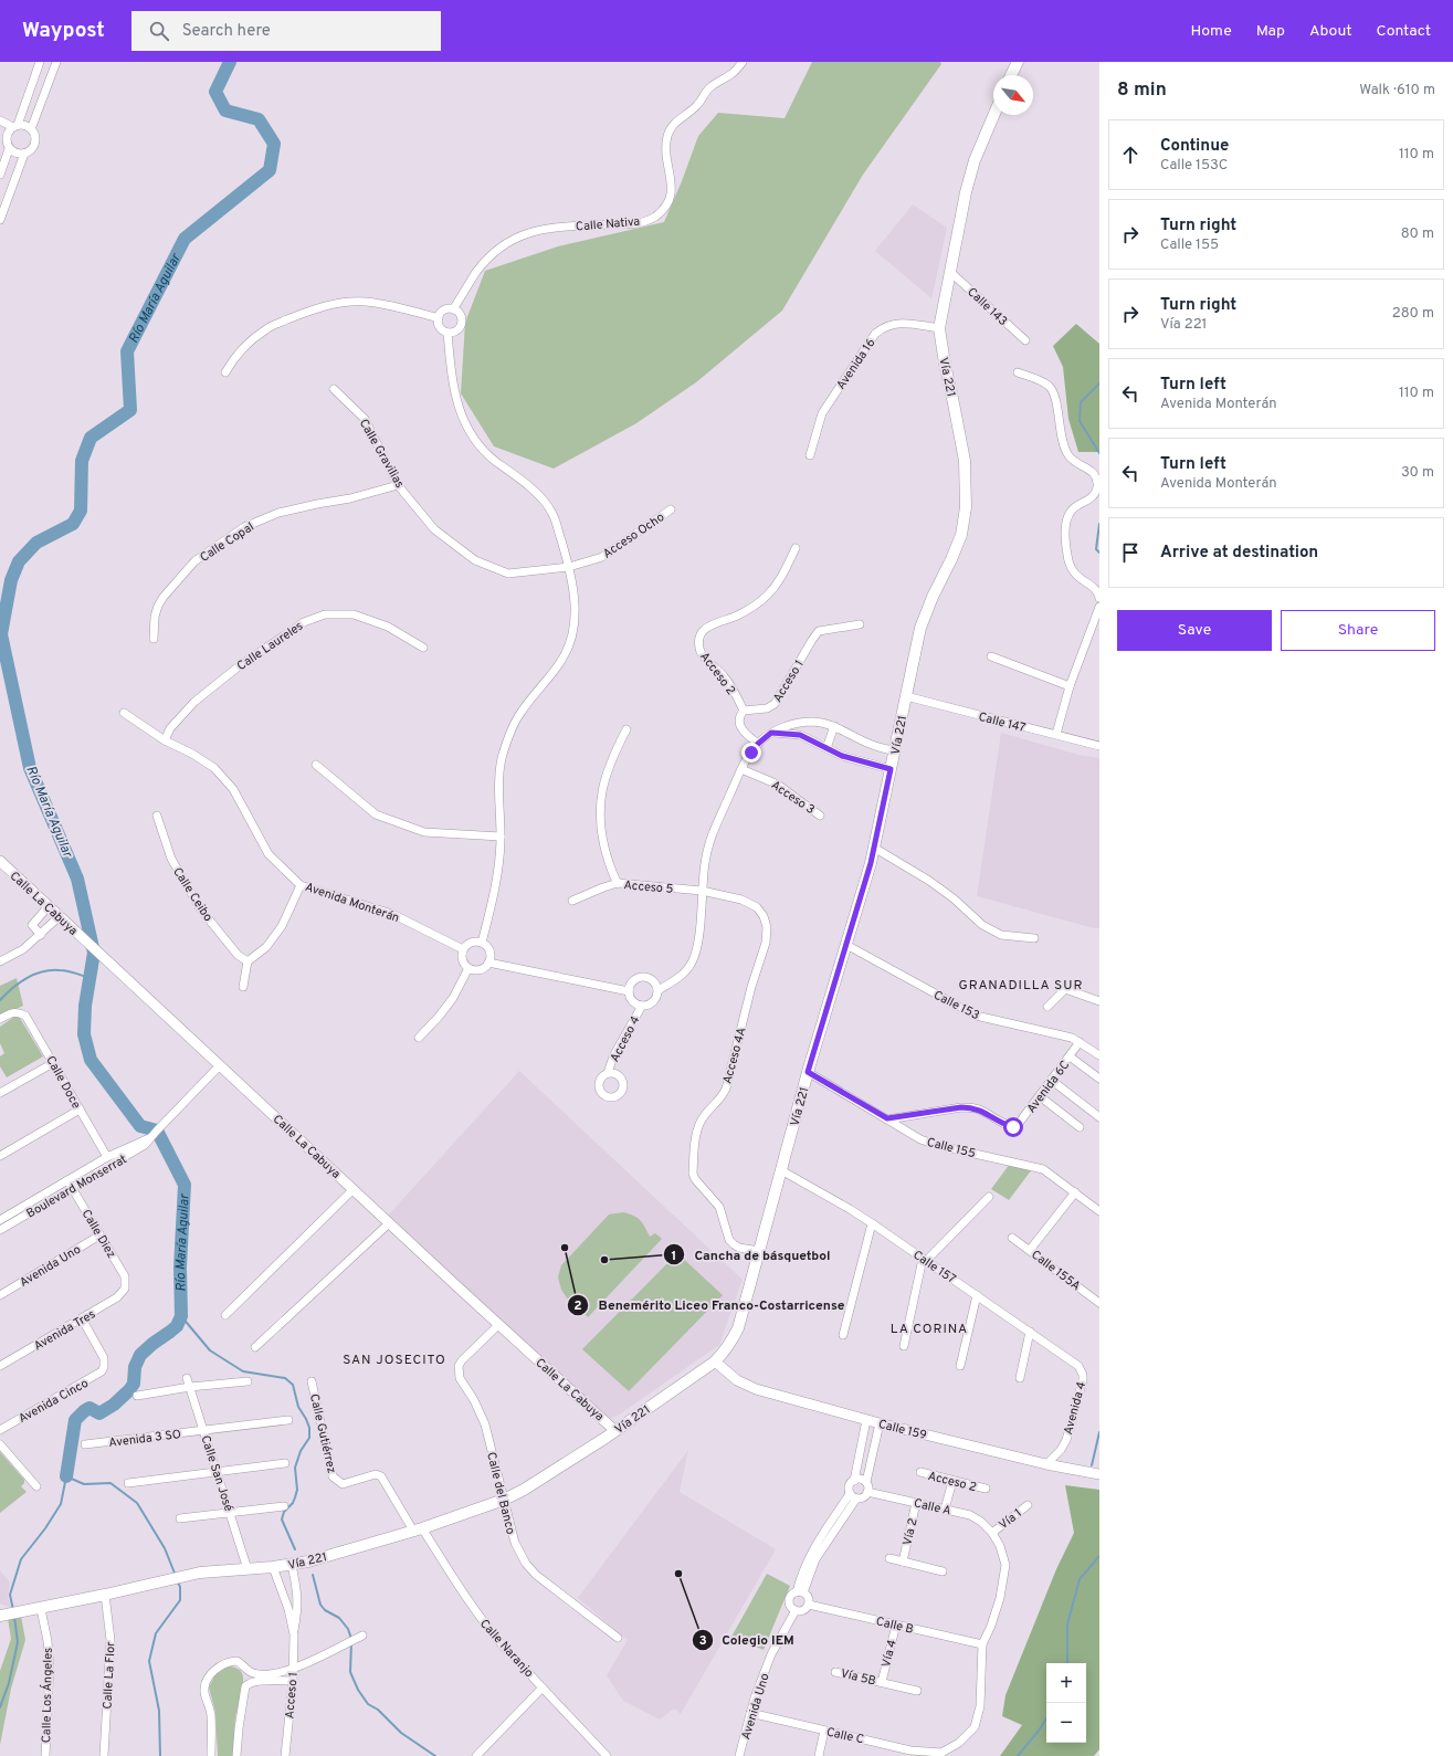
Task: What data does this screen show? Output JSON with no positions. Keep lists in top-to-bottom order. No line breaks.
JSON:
{"streets":{"main road":["Vía 221"],"street":["Calle Nativa","Calle 143","Avenida 16","Calle Gravilias","Acceso Ocho","Calle Copal","Calle Laureles","Acceso 2","Acceso 1","Calle 147","Acceso 3","Acceso 5","Calle Ceibo","Avenida Monterán","Calle La Cabuya","Calle 153","Acceso 4","Acceso 4A","Calle Doce","Avenida 6C","Calle 155","Boulevard Monserrat","Calle Diez","Avenida Uno","Calle 157","Calle 155A","Avenida Tres","Avenida Cinco","Avenida 4","Calle 159","Calle Gutiérrez","Avenida 3 SO","Calle San José","Calle del Banco","Calle A","Vía 1","Vía 2","Calle B","Calle Naranjo","Vía 4","Calle La Flor","Vía 5B","Calle Los Ángeles","Calle C"]},"crossings":[["Calle 143","Vía 221"],["Avenida 16","Vía 221"],["Vía 221","Acceso 1"],["Vía 221","Calle 147"],["Vía 221","Calle La Cabuya"],["Vía 221","Calle 153"],["Vía 221","Acceso 4A"],["Vía 221","Calle 155"],["Vía 221","Calle 157"],["Vía 221","Calle 159"],["Vía 221","Calle Gutiérrez"],["Vía 221","Calle San José"],["Vía 221","Calle del Banco"],["Vía 221","Calle Naranjo"],["Vía 221","Calle La Flor"],["Vía 221","Calle Los Ángeles"],["Calle Gravilias","Acceso Ocho"],["Calle Gravilias","Calle Copal"],["Calle Laureles","Avenida Monterán"],["Acceso 2","Acceso 1"],["Acceso 5","Acceso 4A"],["Calle La Cabuya","Boulevard Monserrat"],["Calle La Cabuya","Calle del Banco"],["Calle 153","Avenida 6C"],["Calle Doce","Boulevard Monserrat"],["Avenida 6C","Calle 155"],["Boulevard Monserrat","Calle Diez"],["Calle Diez","Avenida Uno"],["Calle Diez","Avenida Tres"],["Avenida Uno","Calle B"],["Avenida Uno","Calle C"],["Calle 157","Avenida 4"],["Avenida Tres","Avenida Cinco"],["Avenida 4","Calle 159"],["Calle Gutiérrez","Calle Naranjo"],["Avenida 3 SO","Calle San José"],["Calle A","Vía 1"],["Calle A","Vía 2"],["Calle B","Vía 4"],["Vía 4","Vía 5B"]],"districts":["GRANADILLA SUR","LA CORINA","SAN JOSECITO"],"water":["Río María Aguilar"],"places":["Benemérito Liceo Franco-Costarricense","Cancha de básquetbol","Colegio IEM"],"north":"bottom right","page":{"header":"Waypost","search":"Search here","nav":["Home","Map","About","Contact"],"heading":["8 min","Walk · 610 m"],"list":[["Continue","Calle 153C","110 m"],["Turn right","Calle 155","80 m"],["Turn right","Vía 221","280 m"],["Turn left","Avenida Monterán","110 m"],["Turn left","Avenida Monterán","30 m"],"Arrive at destination"],"buttons":["Save","Share"],"map_buttons":["+","−"]}}
